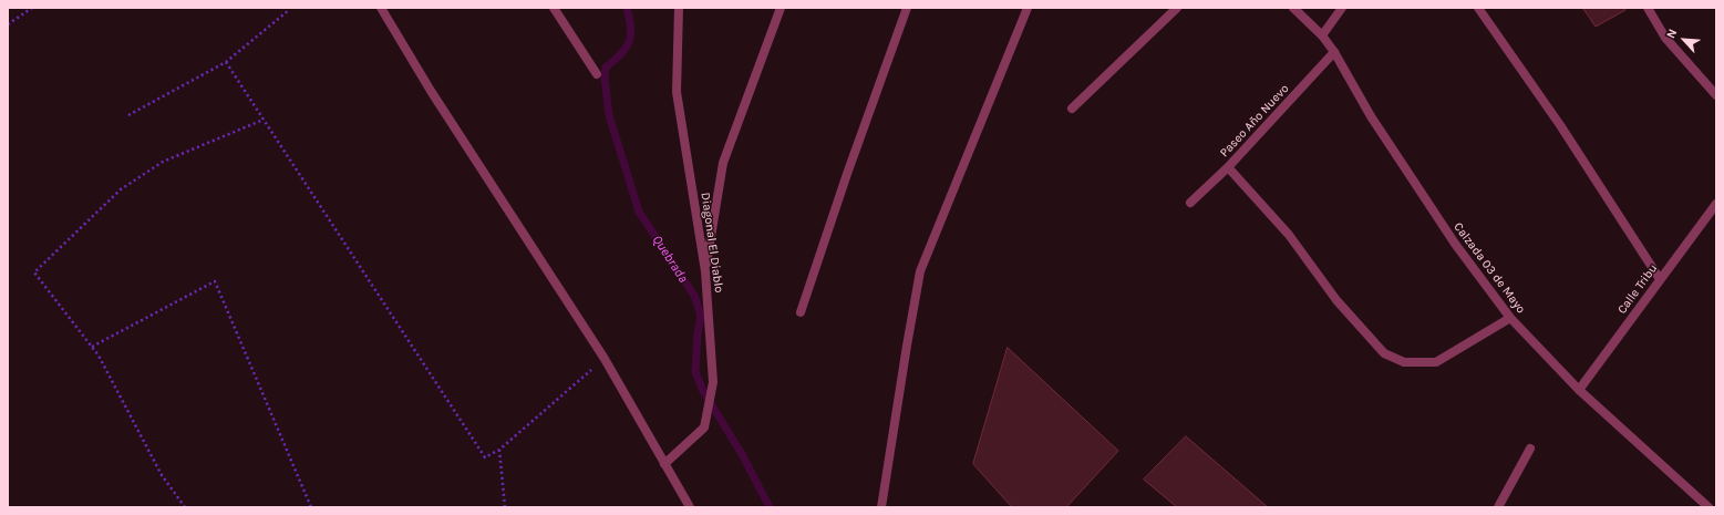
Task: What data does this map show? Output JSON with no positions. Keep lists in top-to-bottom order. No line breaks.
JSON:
{"streets":{"street":["Paseo Año Nuevo","Diagonal El Diablo","Calzada 03 de Mayo","Calle Tribu"]},"crossings":[["Paseo Año Nuevo","Calzada 03 de Mayo"],["Calzada 03 de Mayo","Calle Tribu"]],"water":["Quebrada"],"north":"top left"}
